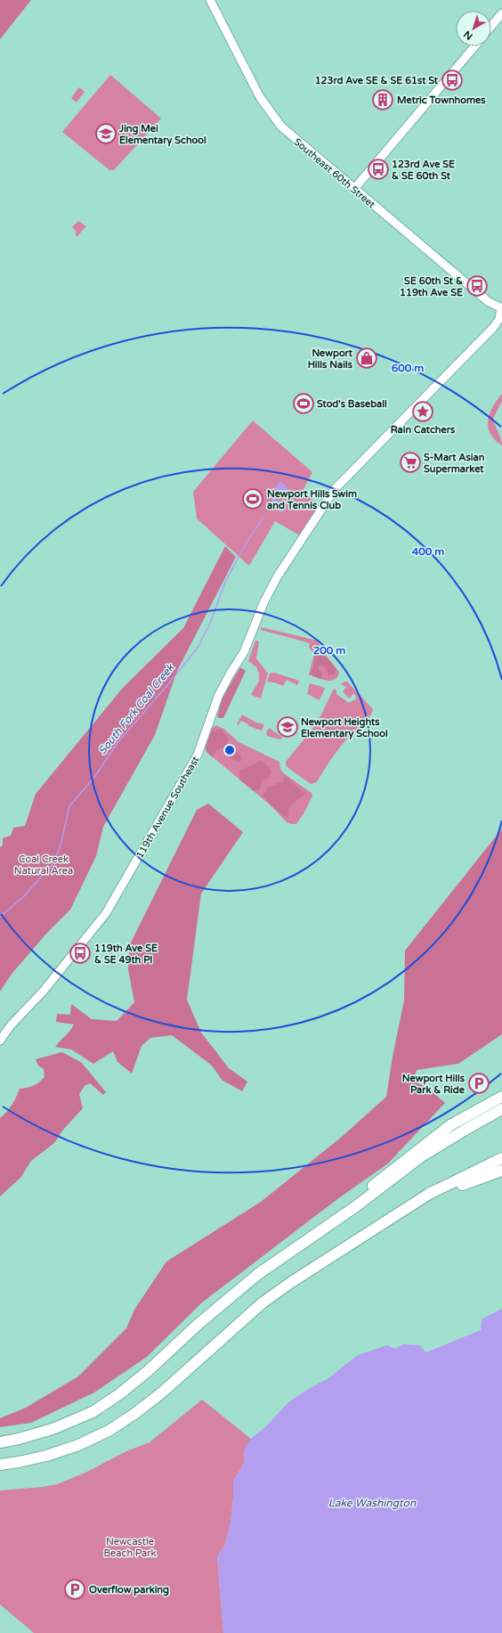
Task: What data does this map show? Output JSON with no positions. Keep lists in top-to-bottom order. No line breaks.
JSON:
{"streets":{"street":["Southeast 60th Street","119th Avenue Southeast"]},"crossings":[["Southeast 60th Street","119th Avenue Southeast"]],"water":["South Fork Coal Creek","Lake Washington"],"parks":["Coal Creek Natural Area","Newcastle Beach Park"],"places":{"bus stop":["123rd Ave SE & SE 61st St","123rd Ave SE & SE 60th St","SE 60th St & 119th Ave SE","119th Ave SE & SE 49th Pl"],"building":["Metric Townhomes"],"school or university":["Jing Mei Elementary School","Newport Heights Elementary School"],"shop":["Newport Hills Nails"],"sports":["Stod's Baseball","Newport Hills Swim and Tennis Club"],"place":["Rain Catchers"],"supermarket":["S-Mart Asian Supermarket"],"parking":["Newport Hills Park & Ride","Overflow parking"]},"north":"bottom left","rings":["600 m","400 m","200 m"]}
